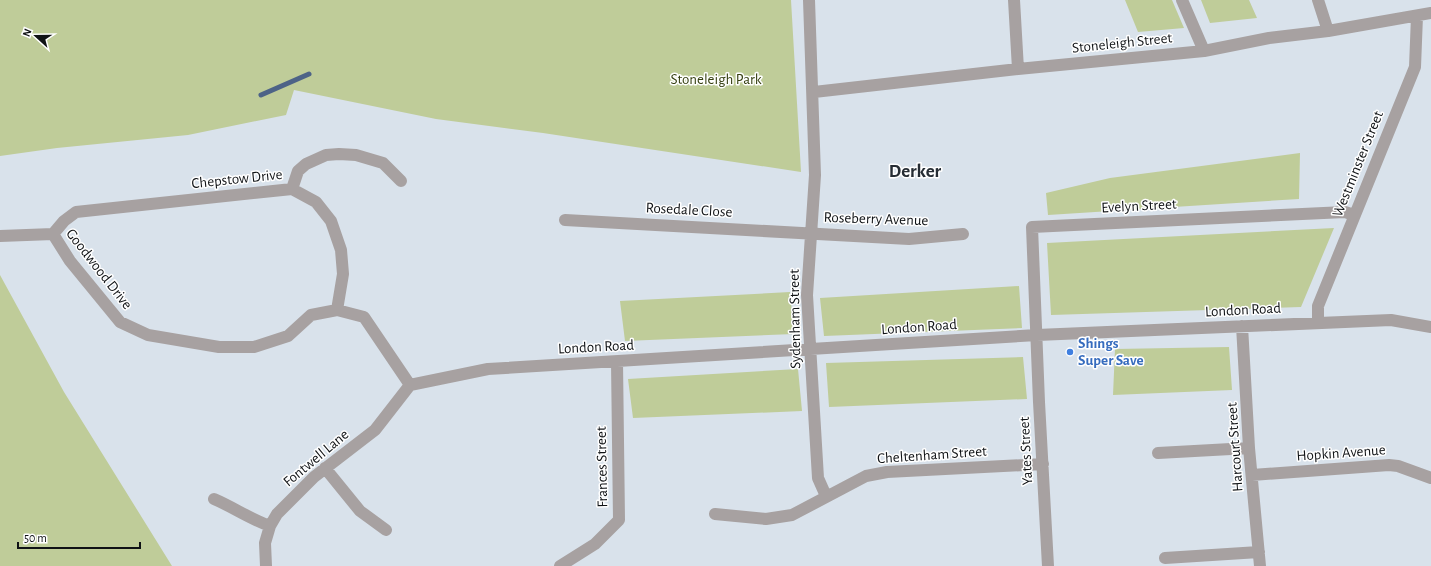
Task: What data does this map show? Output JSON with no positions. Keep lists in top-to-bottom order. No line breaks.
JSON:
{"streets":{"street":["Stoneleigh Street","Westminster Street","Chepstow Drive","Evelyn Street","Rosedale Close","Roseberry Avenue","Goodwood Drive","London Road","Sydenham Street","Harcourt Street","Yates Street","Hopkin Avenue","Cheltenham Street","Fontwell Lane","Frances Street"]},"crossings":[["Stoneleigh Street","Westminster Street"],["Stoneleigh Street","Sydenham Street"],["Westminster Street","Evelyn Street"],["Westminster Street","London Road"],["Chepstow Drive","Goodwood Drive"],["Evelyn Street","London Road"],["Evelyn Street","Yates Street"],["Rosedale Close","Roseberry Avenue"],["Rosedale Close","Sydenham Street"],["Roseberry Avenue","Sydenham Street"],["Goodwood Drive","London Road"],["Goodwood Drive","Fontwell Lane"],["London Road","Sydenham Street"],["London Road","Harcourt Street"],["London Road","Yates Street"],["London Road","Fontwell Lane"],["London Road","Frances Street"],["Sydenham Street","Cheltenham Street"],["Harcourt Street","Hopkin Avenue"],["Yates Street","Cheltenham Street"]],"districts":["Derker"],"parks":["Stoneleigh Park"],"places":["Shings Super Save"],"scale_bar":"50 m","north":"left"}
